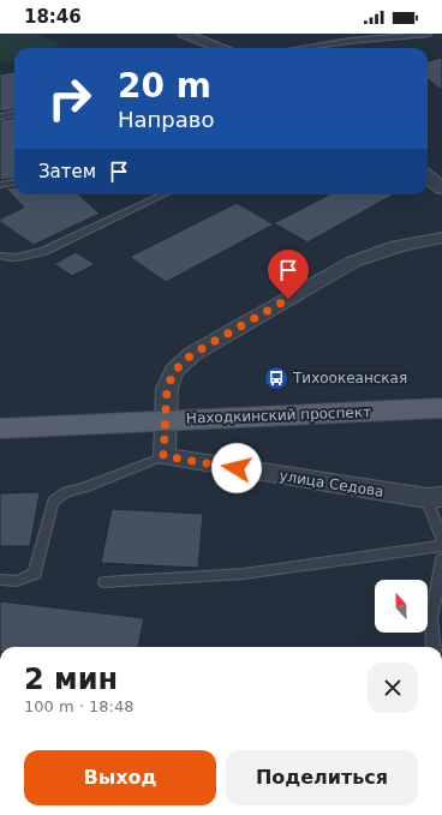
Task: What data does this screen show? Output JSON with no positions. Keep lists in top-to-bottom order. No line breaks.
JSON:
{"streets":{"main road":["Находкинский проспект"],"street":["улица Седова"]},"places":{"bus stop":["Тихоокеанская"]},"north":"top","page":{"status":"18:46","turn":["20 m","Направо"],"then":"Затем","heading":["2 мин","100 m · 18:48"],"buttons":["Выход","Поделиться"]}}
